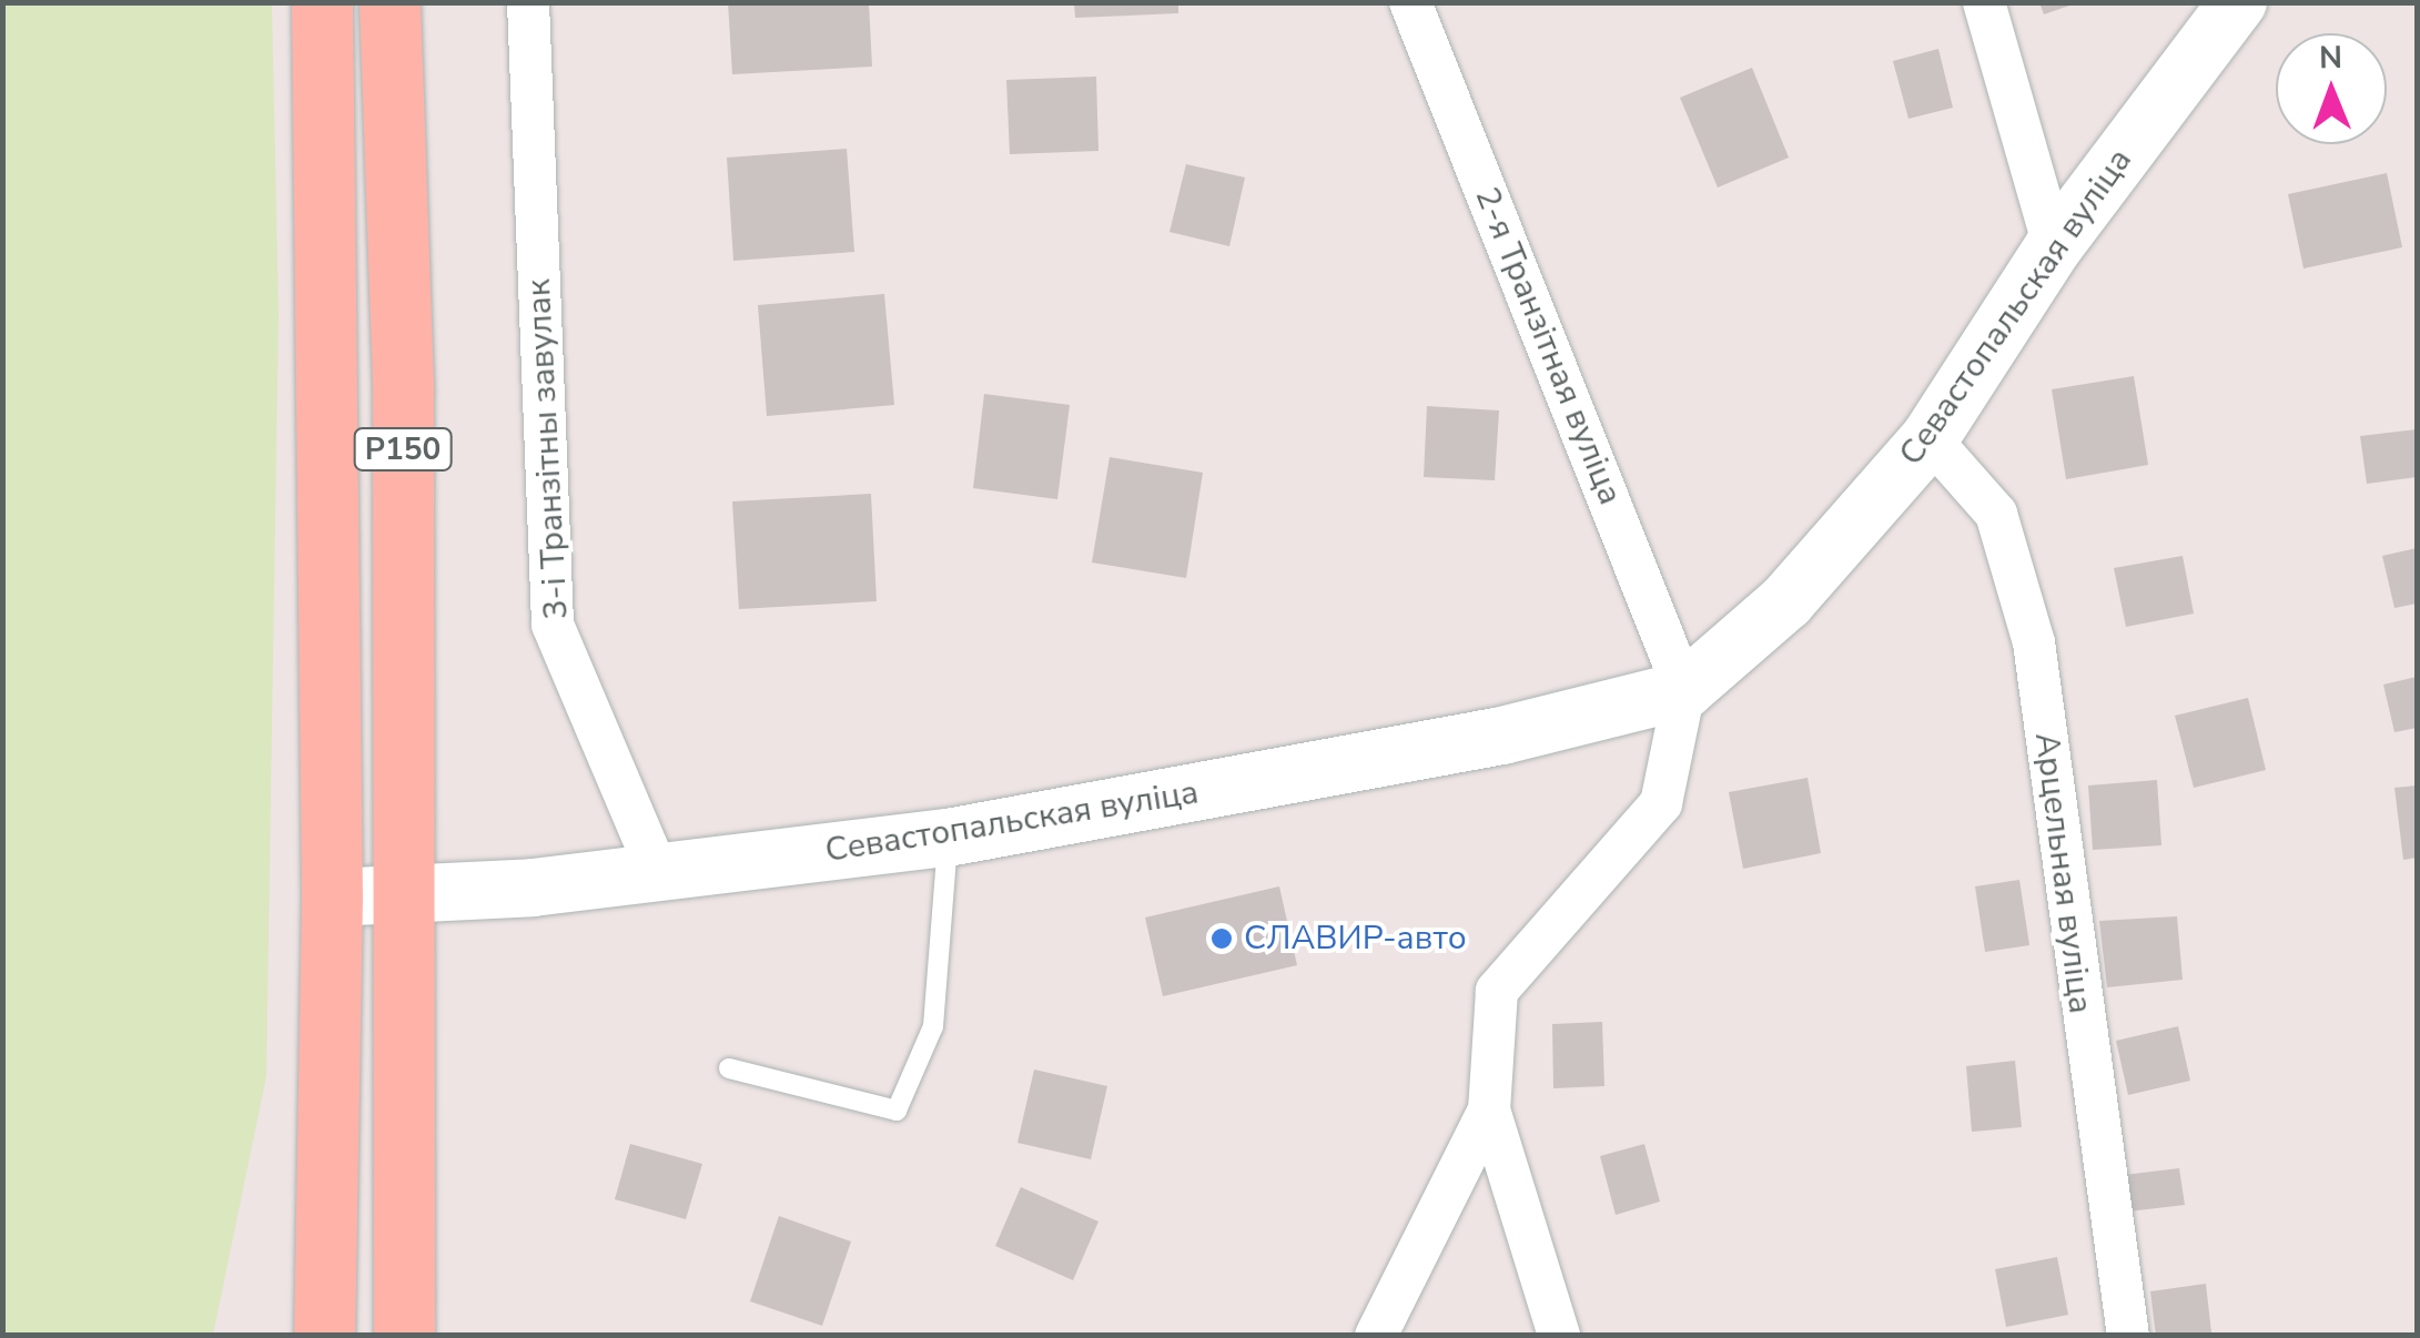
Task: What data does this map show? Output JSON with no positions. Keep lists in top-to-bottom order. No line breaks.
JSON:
{"streets":{"main road":["Р150"],"street":["Севастопальская вуліца","2-я Транзітная вуліца","3-і Транзітны завулак","Арцельная вуліца"]},"crossings":[["Севастопальская вуліца","2-я Транзітная вуліца"],["Севастопальская вуліца","Р150"],["Севастопальская вуліца","3-і Транзітны завулак"],["Севастопальская вуліца","Арцельная вуліца"]],"places":["СЛАВИР-авто"],"north":"top"}
